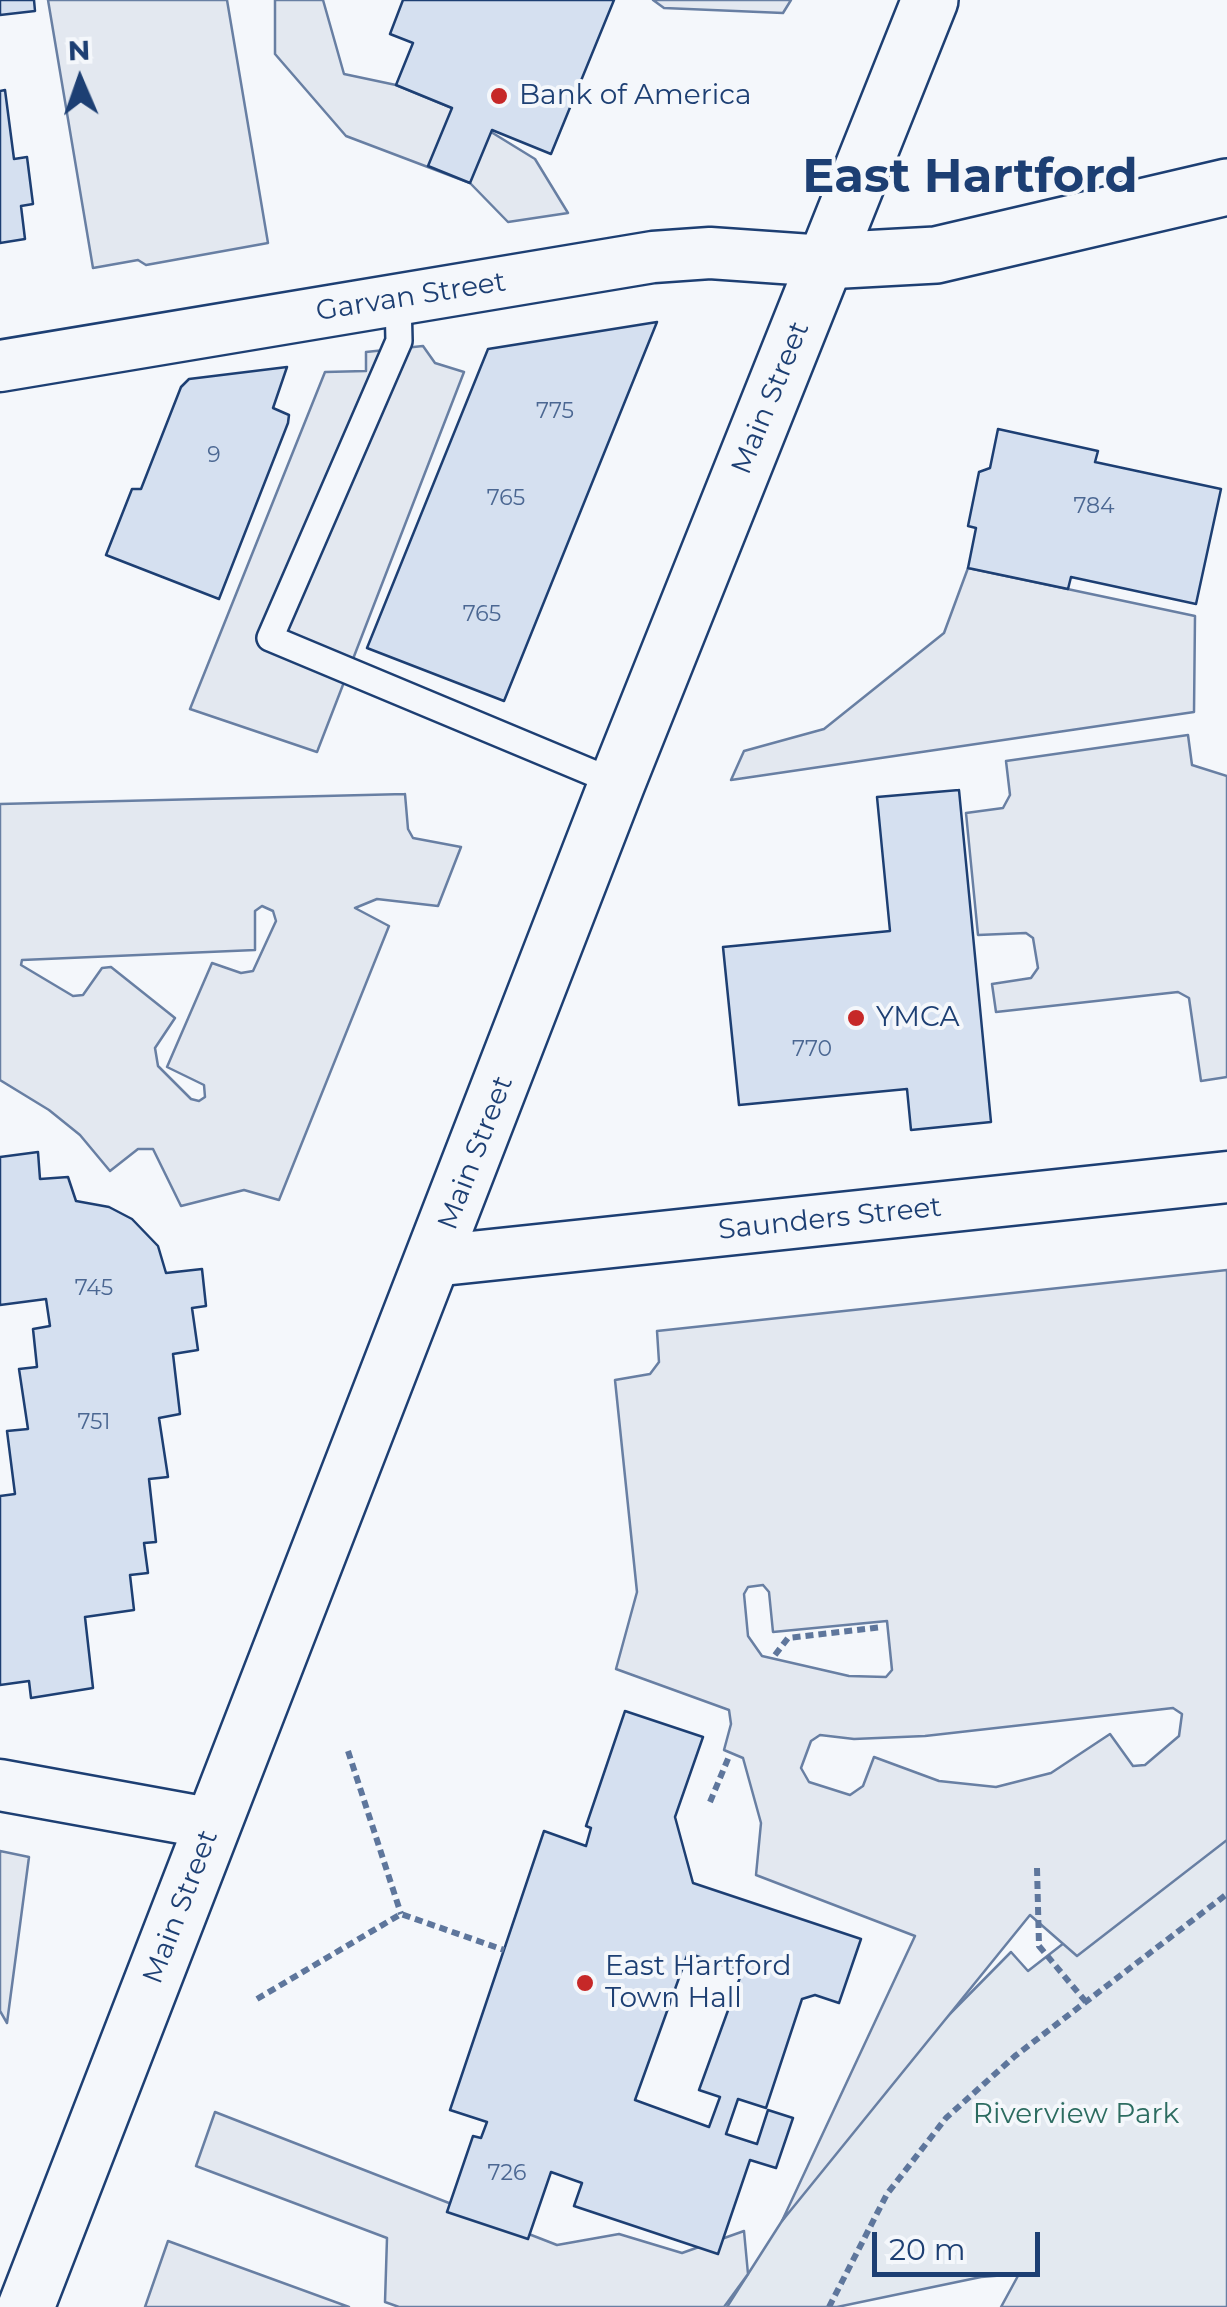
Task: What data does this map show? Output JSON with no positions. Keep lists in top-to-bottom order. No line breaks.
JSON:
{"streets":{"main road":["Main Street"],"street":["Garvan Street","Saunders Street"]},"crossings":[["Garvan Street","Main Street"],["Main Street","Saunders Street"]],"districts":["East Hartford"],"parks":["Riverview Park"],"places":["Bank of America","YMCA","East Hartford Town Hall"],"house_numbers":["775","9","765","784","765","770","745","751","726"],"scale_bar":"20 m","north":"top"}
